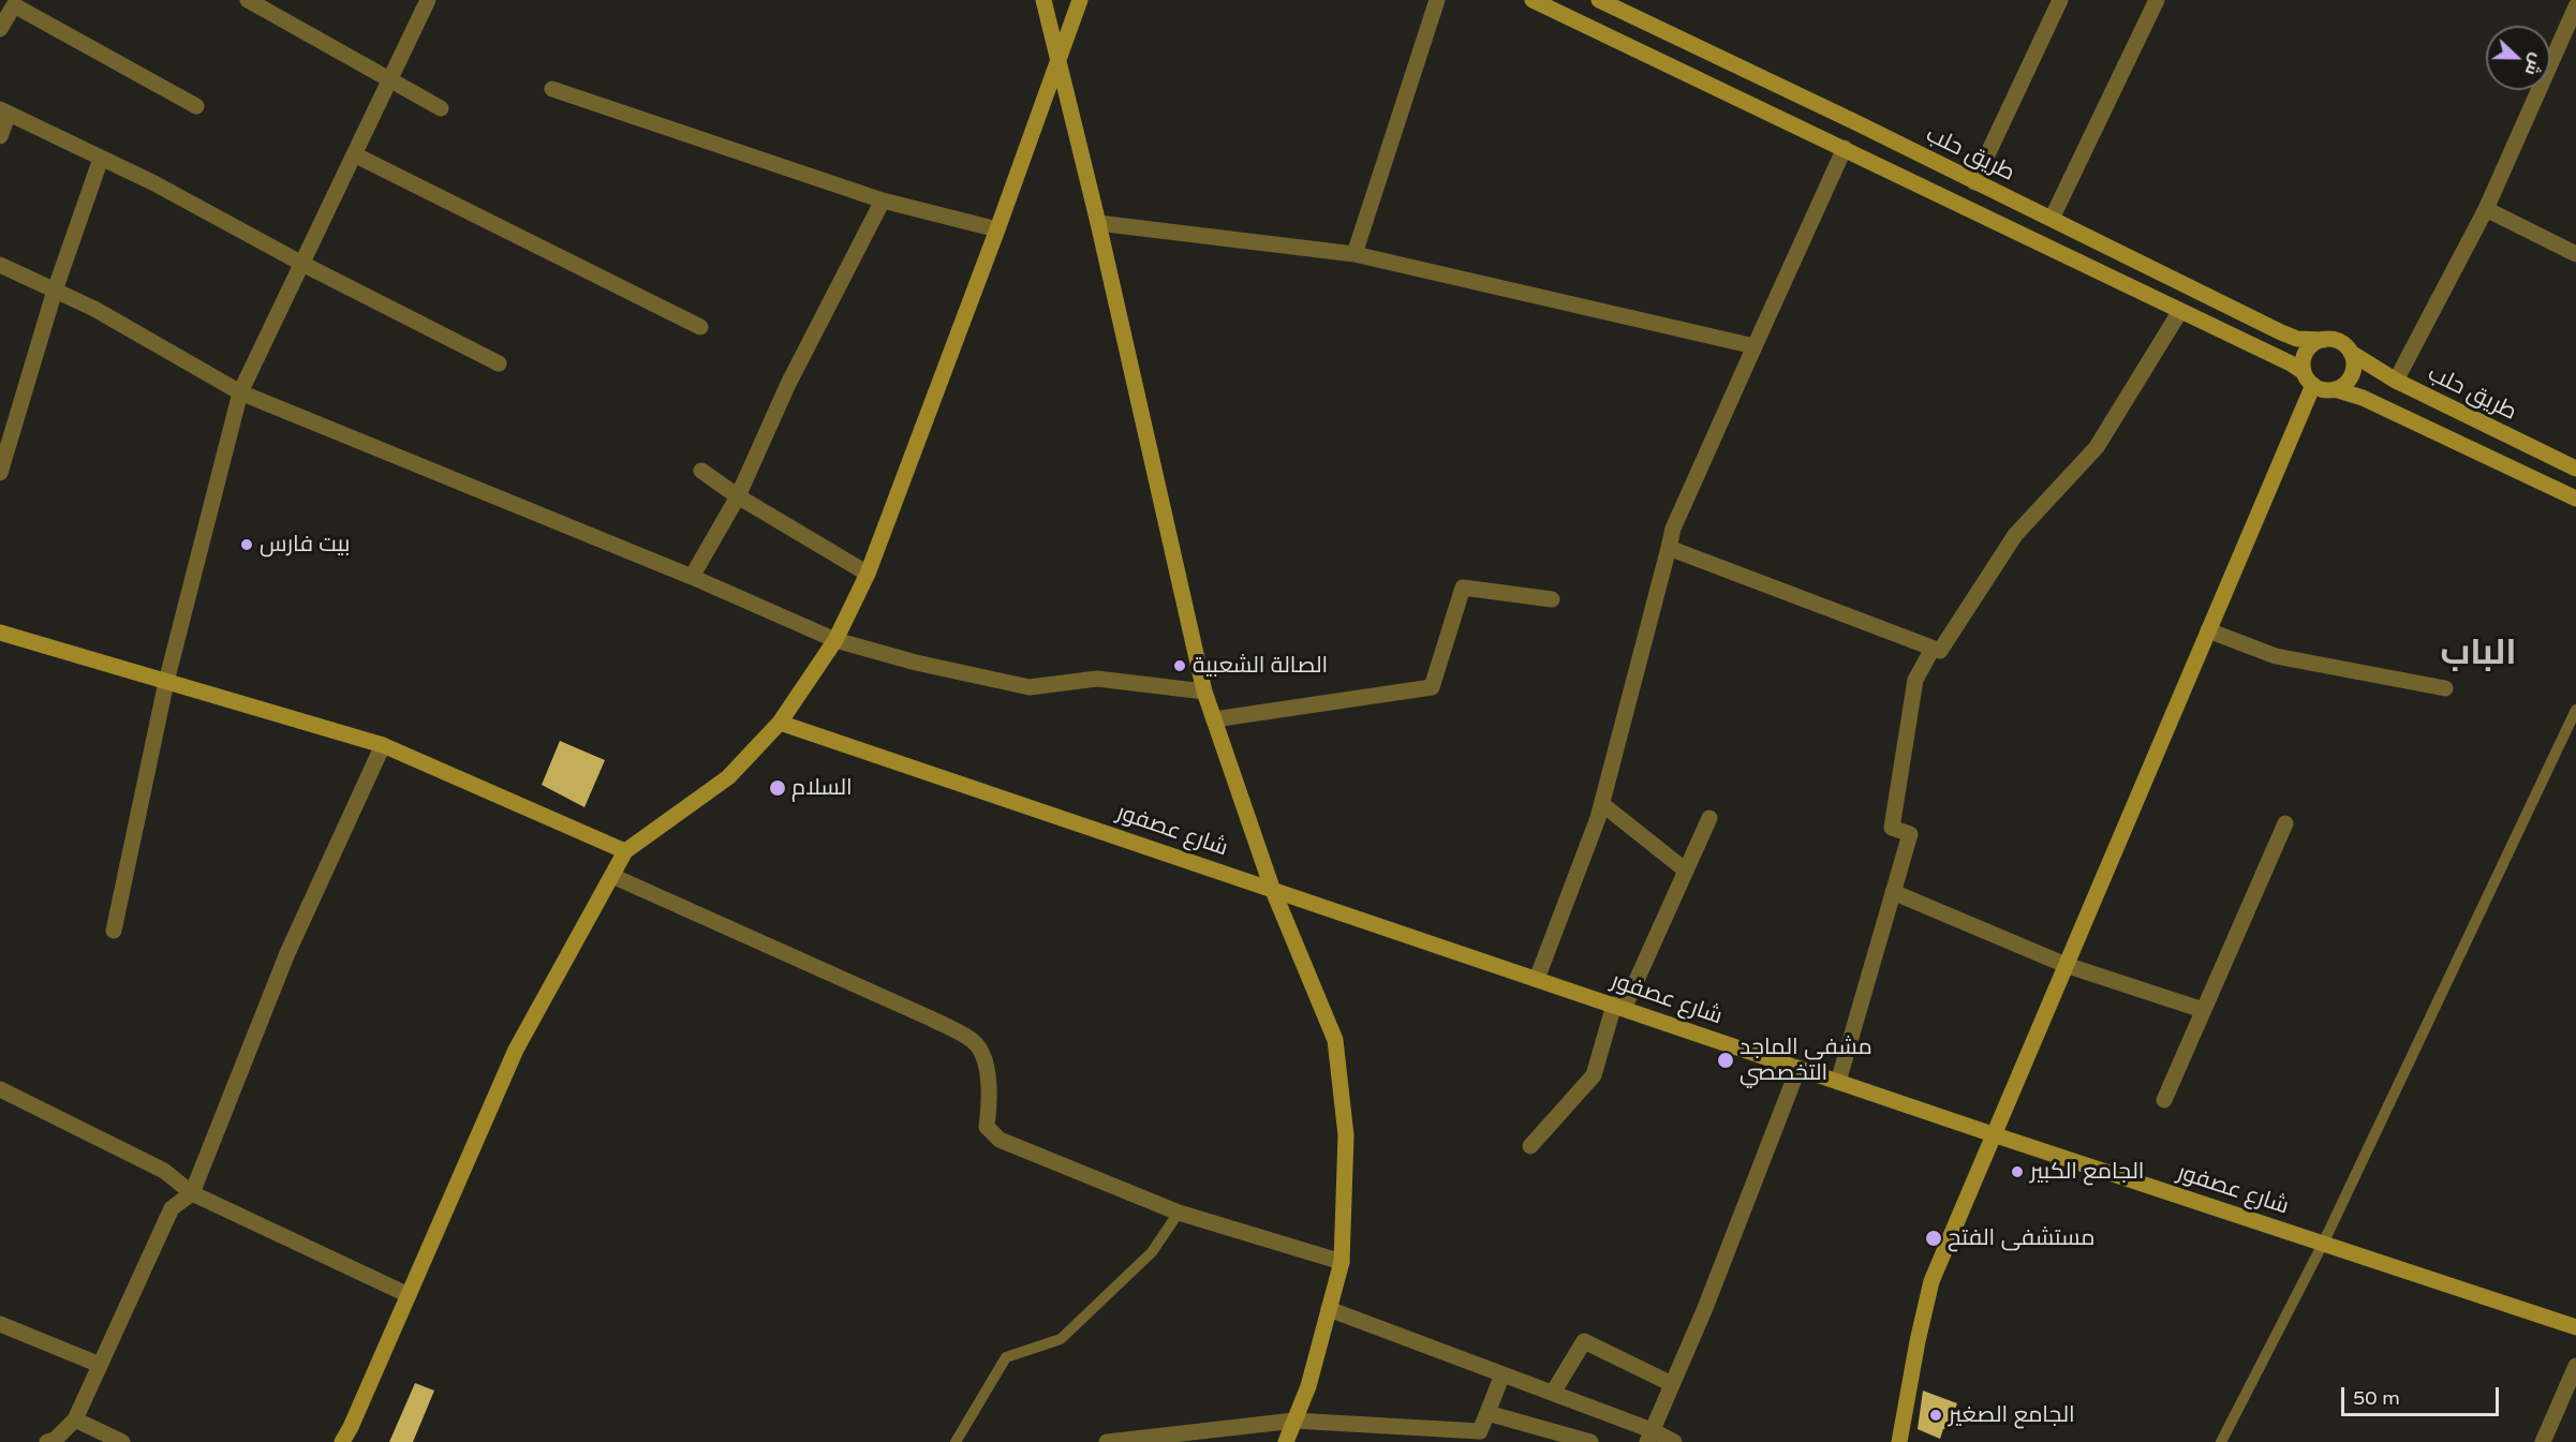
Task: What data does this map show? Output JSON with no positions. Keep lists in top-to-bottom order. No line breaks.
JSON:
{"streets":{"main road":["طريق حلب","شارع عصفور"]},"districts":["الباب"],"places":["بيت فارس","الصالة الشعبية","السلام","مشفى الماجد التخصصي","الجامع الكبير","مستشفى الفتح","الجامع الصغير"],"scale_bar":"50 m","north":"right"}
